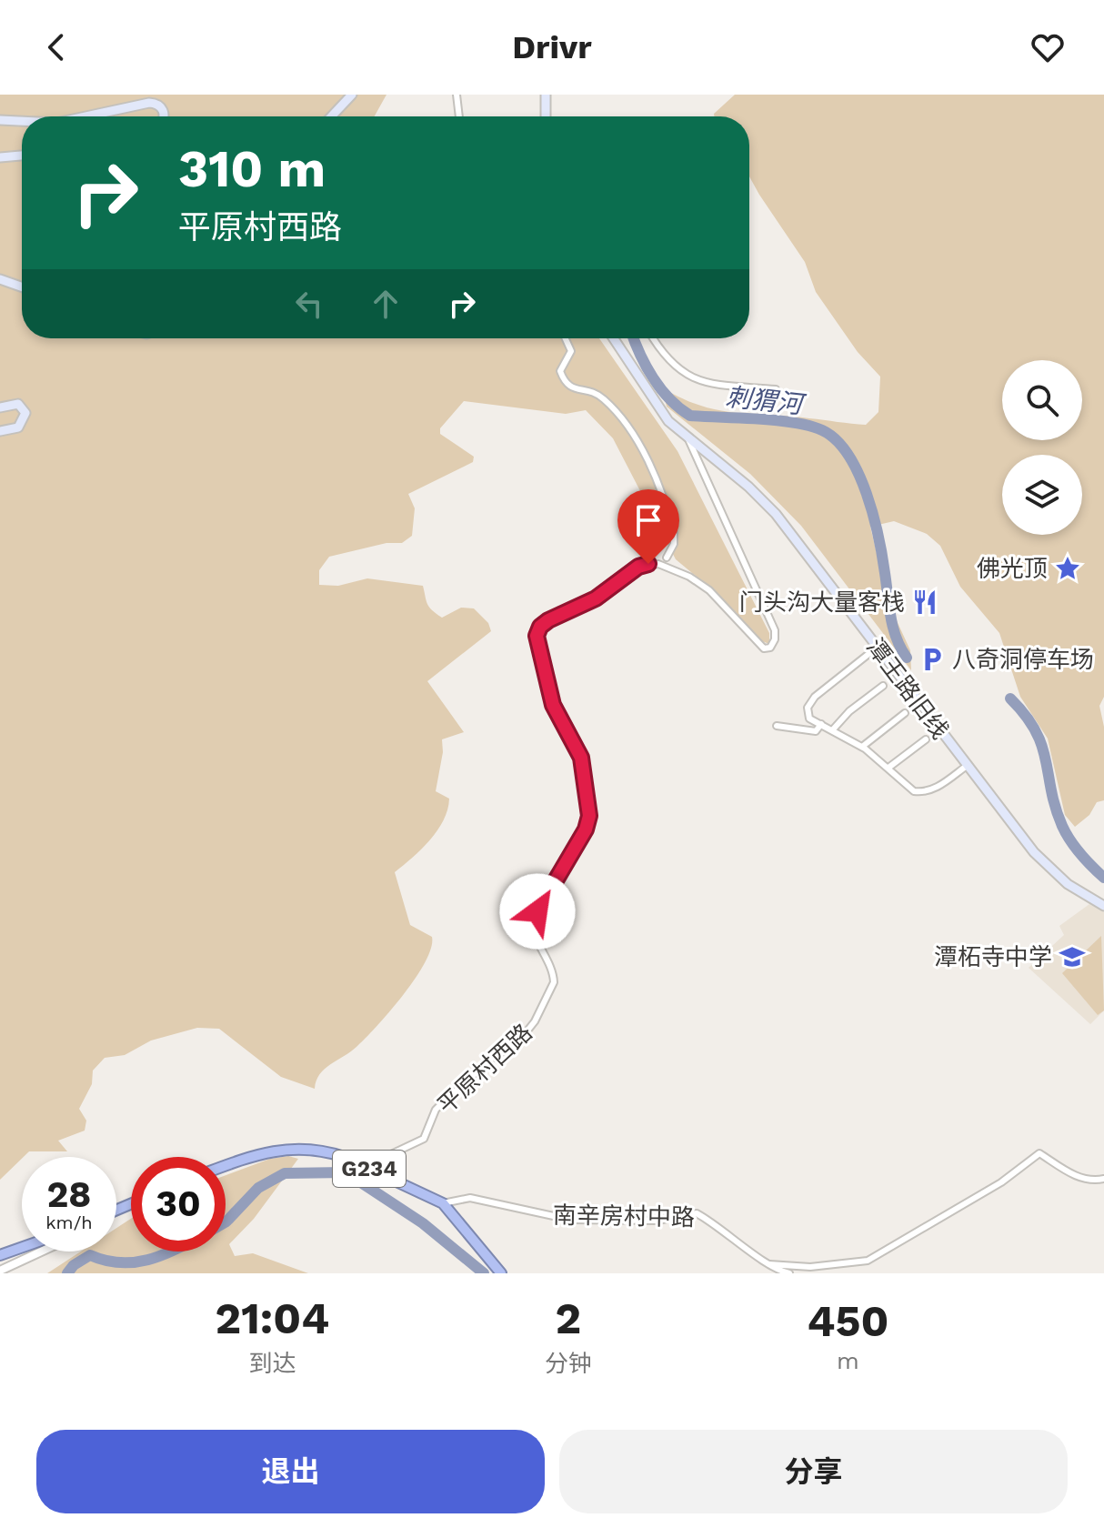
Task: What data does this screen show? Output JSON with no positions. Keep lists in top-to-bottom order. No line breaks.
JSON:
{"streets":{"highway":["G234"],"main road":["潭王路旧线"],"street":["平原村西路","南辛房村中路"]},"crossings":[["潭王路旧线","平原村西路"],["平原村西路","G234"],["G234","南辛房村中路"]],"water":["刺猬河"],"places":{"place":["佛光顶"],"restaurant":["门头沟大量客栈"],"parking":["八奇洞停车场"],"school or university":["潭柘寺中学"]},"page":{"header":"Drivr","turn":["310 m","平原村西路"],"speed":"28 km/h","limit":"30","eta":["21:04","到达","2","分钟","450","m"],"buttons":["退出","分享"]}}
